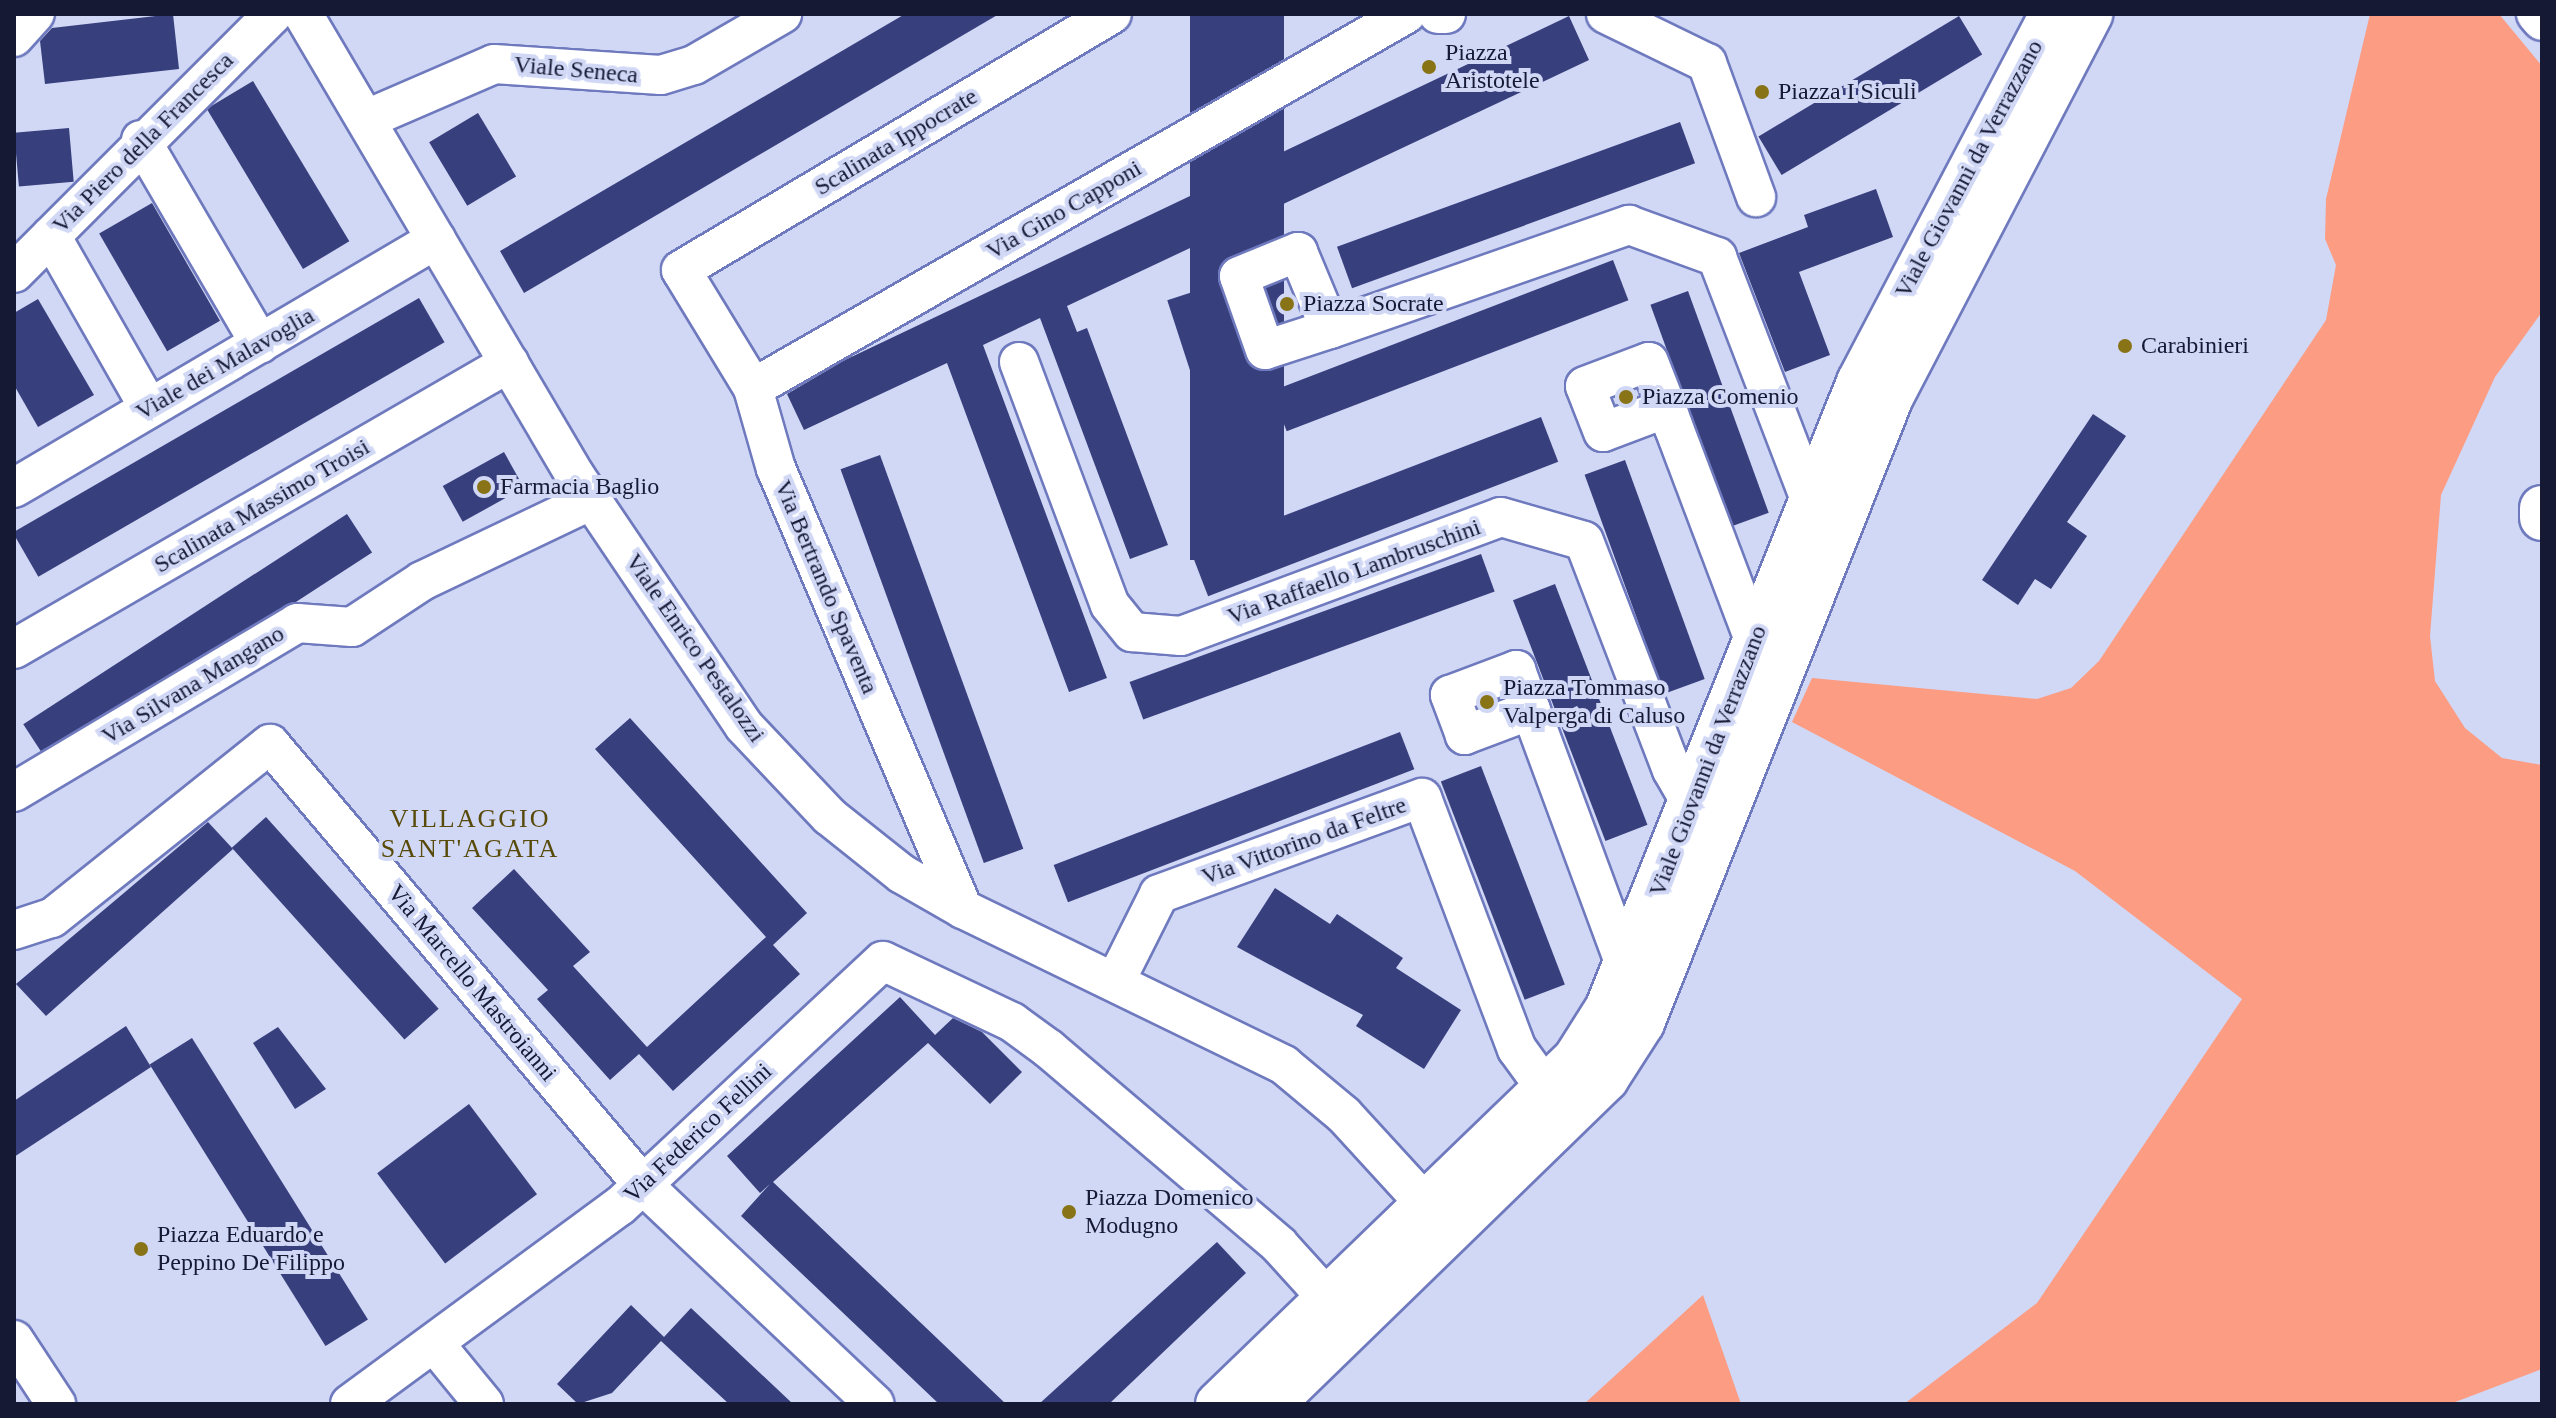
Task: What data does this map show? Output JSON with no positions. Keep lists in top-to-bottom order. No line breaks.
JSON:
{"streets":{"main road":["Viale Giovanni da Verrazzano"],"street":["Viale Seneca","Scalinata Ippocrate","Via Piero della Francesca","Via Gino Capponi","Viale dei Malavoglia","Scalinata Massimo Troisi","Via Raffaello Lambruschini","Via Bertrando Spaventa","Viale Enrico Pestalozzi","Via Silvana Mangano","Via Vittorino da Feltre","Via Marcello Mastroianni","Via Federico Fellini"]},"crossings":[["Viale Seneca","Viale Enrico Pestalozzi"],["Scalinata Ippocrate","Via Bertrando Spaventa"],["Viale Giovanni da Verrazzano","Via Raffaello Lambruschini"],["Viale Giovanni da Verrazzano","Viale Enrico Pestalozzi"],["Viale Giovanni da Verrazzano","Via Vittorino da Feltre"],["Viale Giovanni da Verrazzano","Via Federico Fellini"],["Via Gino Capponi","Via Bertrando Spaventa"],["Viale dei Malavoglia","Viale Enrico Pestalozzi"],["Scalinata Massimo Troisi","Viale Enrico Pestalozzi"],["Via Bertrando Spaventa","Viale Enrico Pestalozzi"],["Viale Enrico Pestalozzi","Via Silvana Mangano"],["Viale Enrico Pestalozzi","Via Vittorino da Feltre"],["Via Marcello Mastroianni","Via Federico Fellini"]],"districts":["VILLAGGIO SANT'AGATA"],"places":["Piazza Aristotele","Piazza I Siculi","Piazza Socrate","Carabinieri","Piazza Comenio","Farmacia Baglio","Piazza Tommaso Valperga di Caluso","Piazza Domenico Modugno","Piazza Eduardo e Peppino De Filippo"]}
